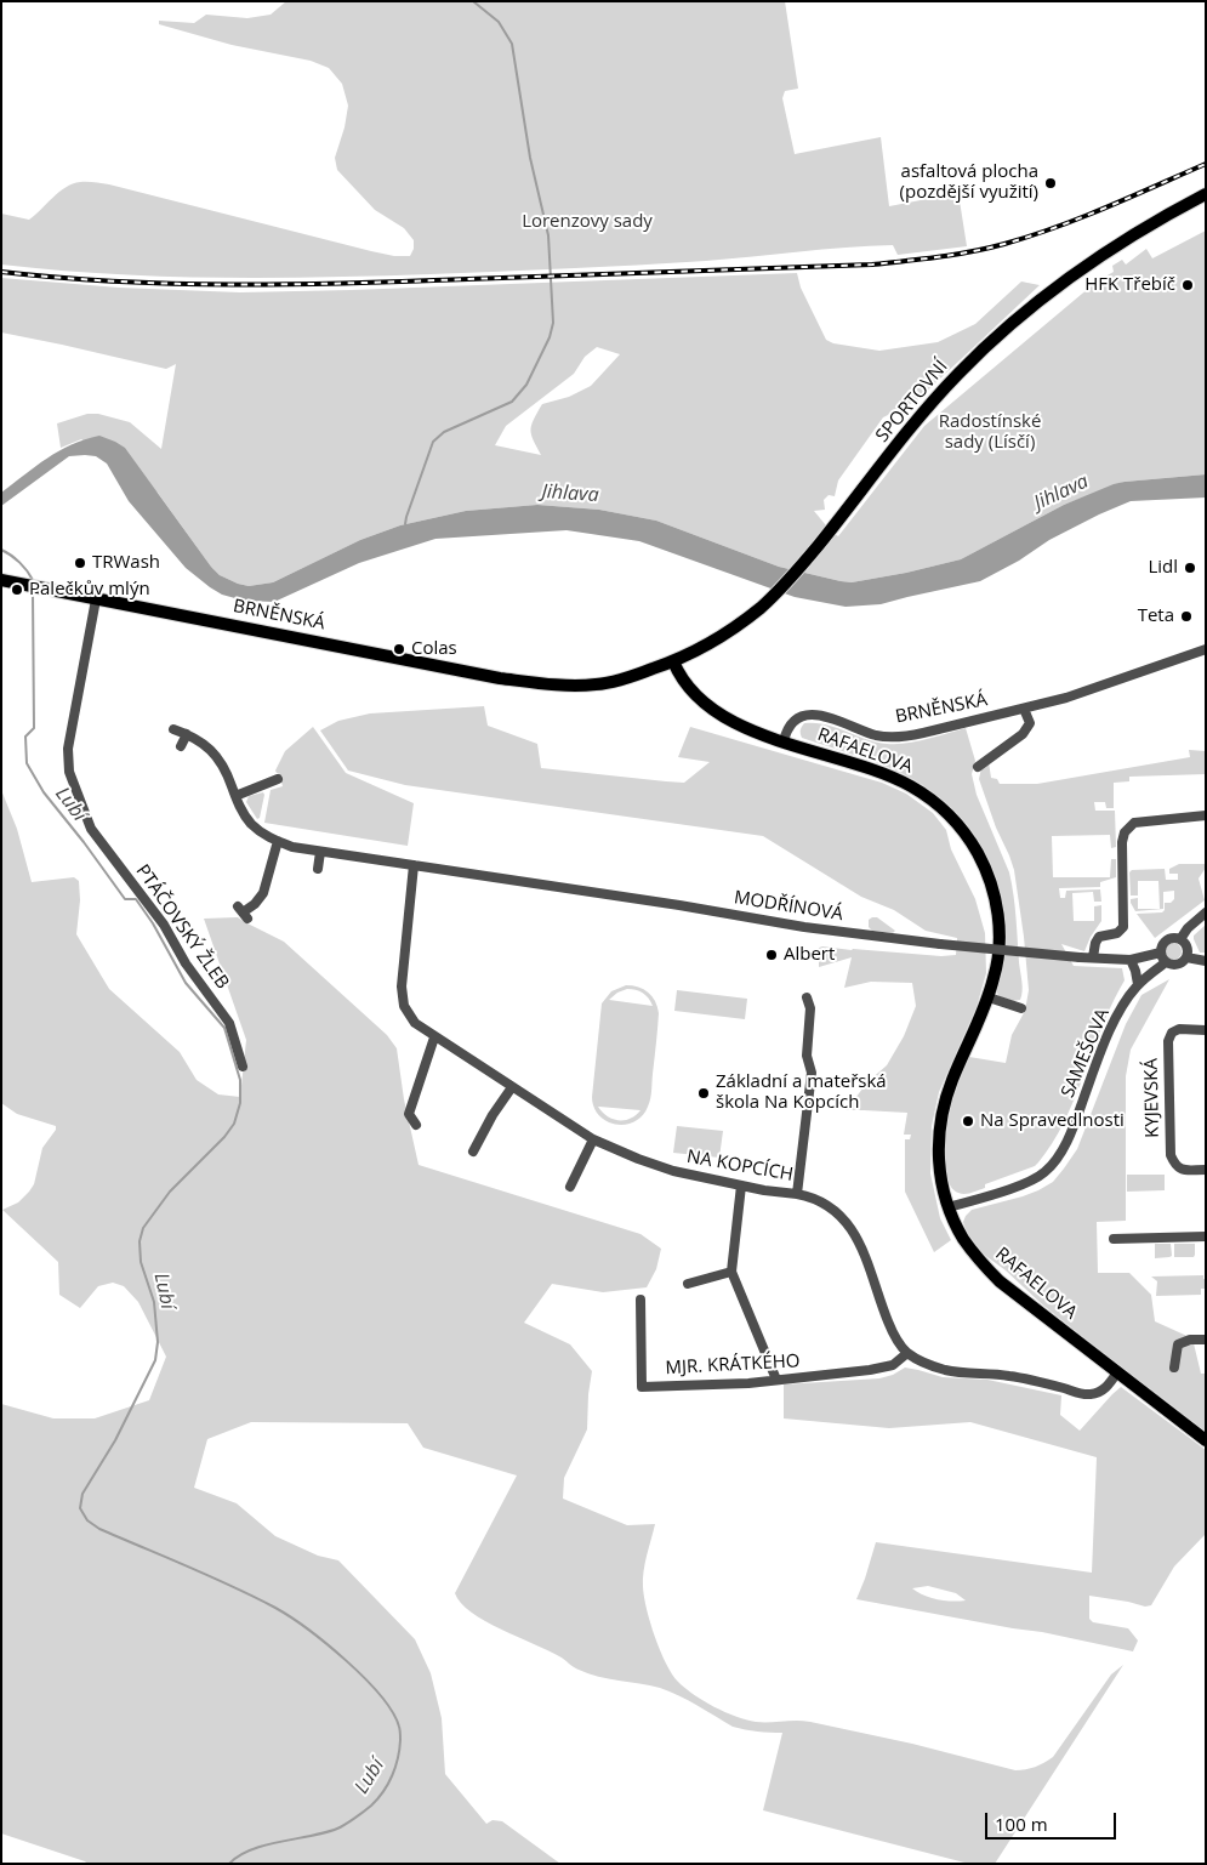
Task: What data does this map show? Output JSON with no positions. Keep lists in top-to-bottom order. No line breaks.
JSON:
{"streets":{"main road":["SPORTOVNÍ","BRNĚNSKÁ","RAFAELOVA"],"street":["MODŘÍNOVÁ","PTÁČOVSKÝ ŽLEB","SAMEŠOVA","KYJEVSKÁ","NA KOPCÍCH","MJR. KRÁTKÉHO"]},"crossings":[["SPORTOVNÍ","BRNĚNSKÁ"],["BRNĚNSKÁ","RAFAELOVA"],["BRNĚNSKÁ","PTÁČOVSKÝ ŽLEB"],["RAFAELOVA","SAMEŠOVA"],["MODŘÍNOVÁ","SAMEŠOVA"],["MODŘÍNOVÁ","NA KOPCÍCH"]],"water":["Jihlava","Lubí"],"parks":["Lorenzovy sady","Radostínské sady (Lísčí)"],"places":["asfaltová plocha (pozdější využití)","HFK Třebíč","TRWash","Lidl","Palečkův mlýn","Teta","Colas","Albert","Základní a mateřská škola Na Kopcích","Na Spravedlnosti"],"scale_bar":"100 m"}
